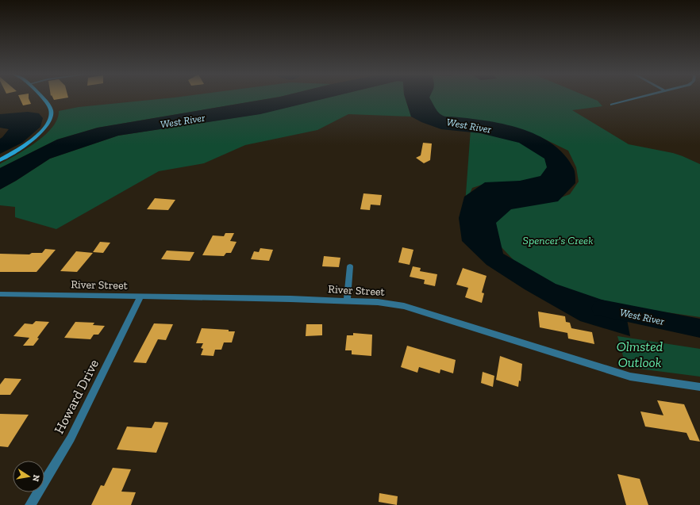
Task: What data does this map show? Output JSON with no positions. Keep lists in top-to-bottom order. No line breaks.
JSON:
{"streets":{"street":["River Street","Howard Drive"]},"crossings":[["River Street","Howard Drive"]],"water":["West River"],"parks":["Spencer's Creek","Olmsted Outlook"],"north":"right"}
